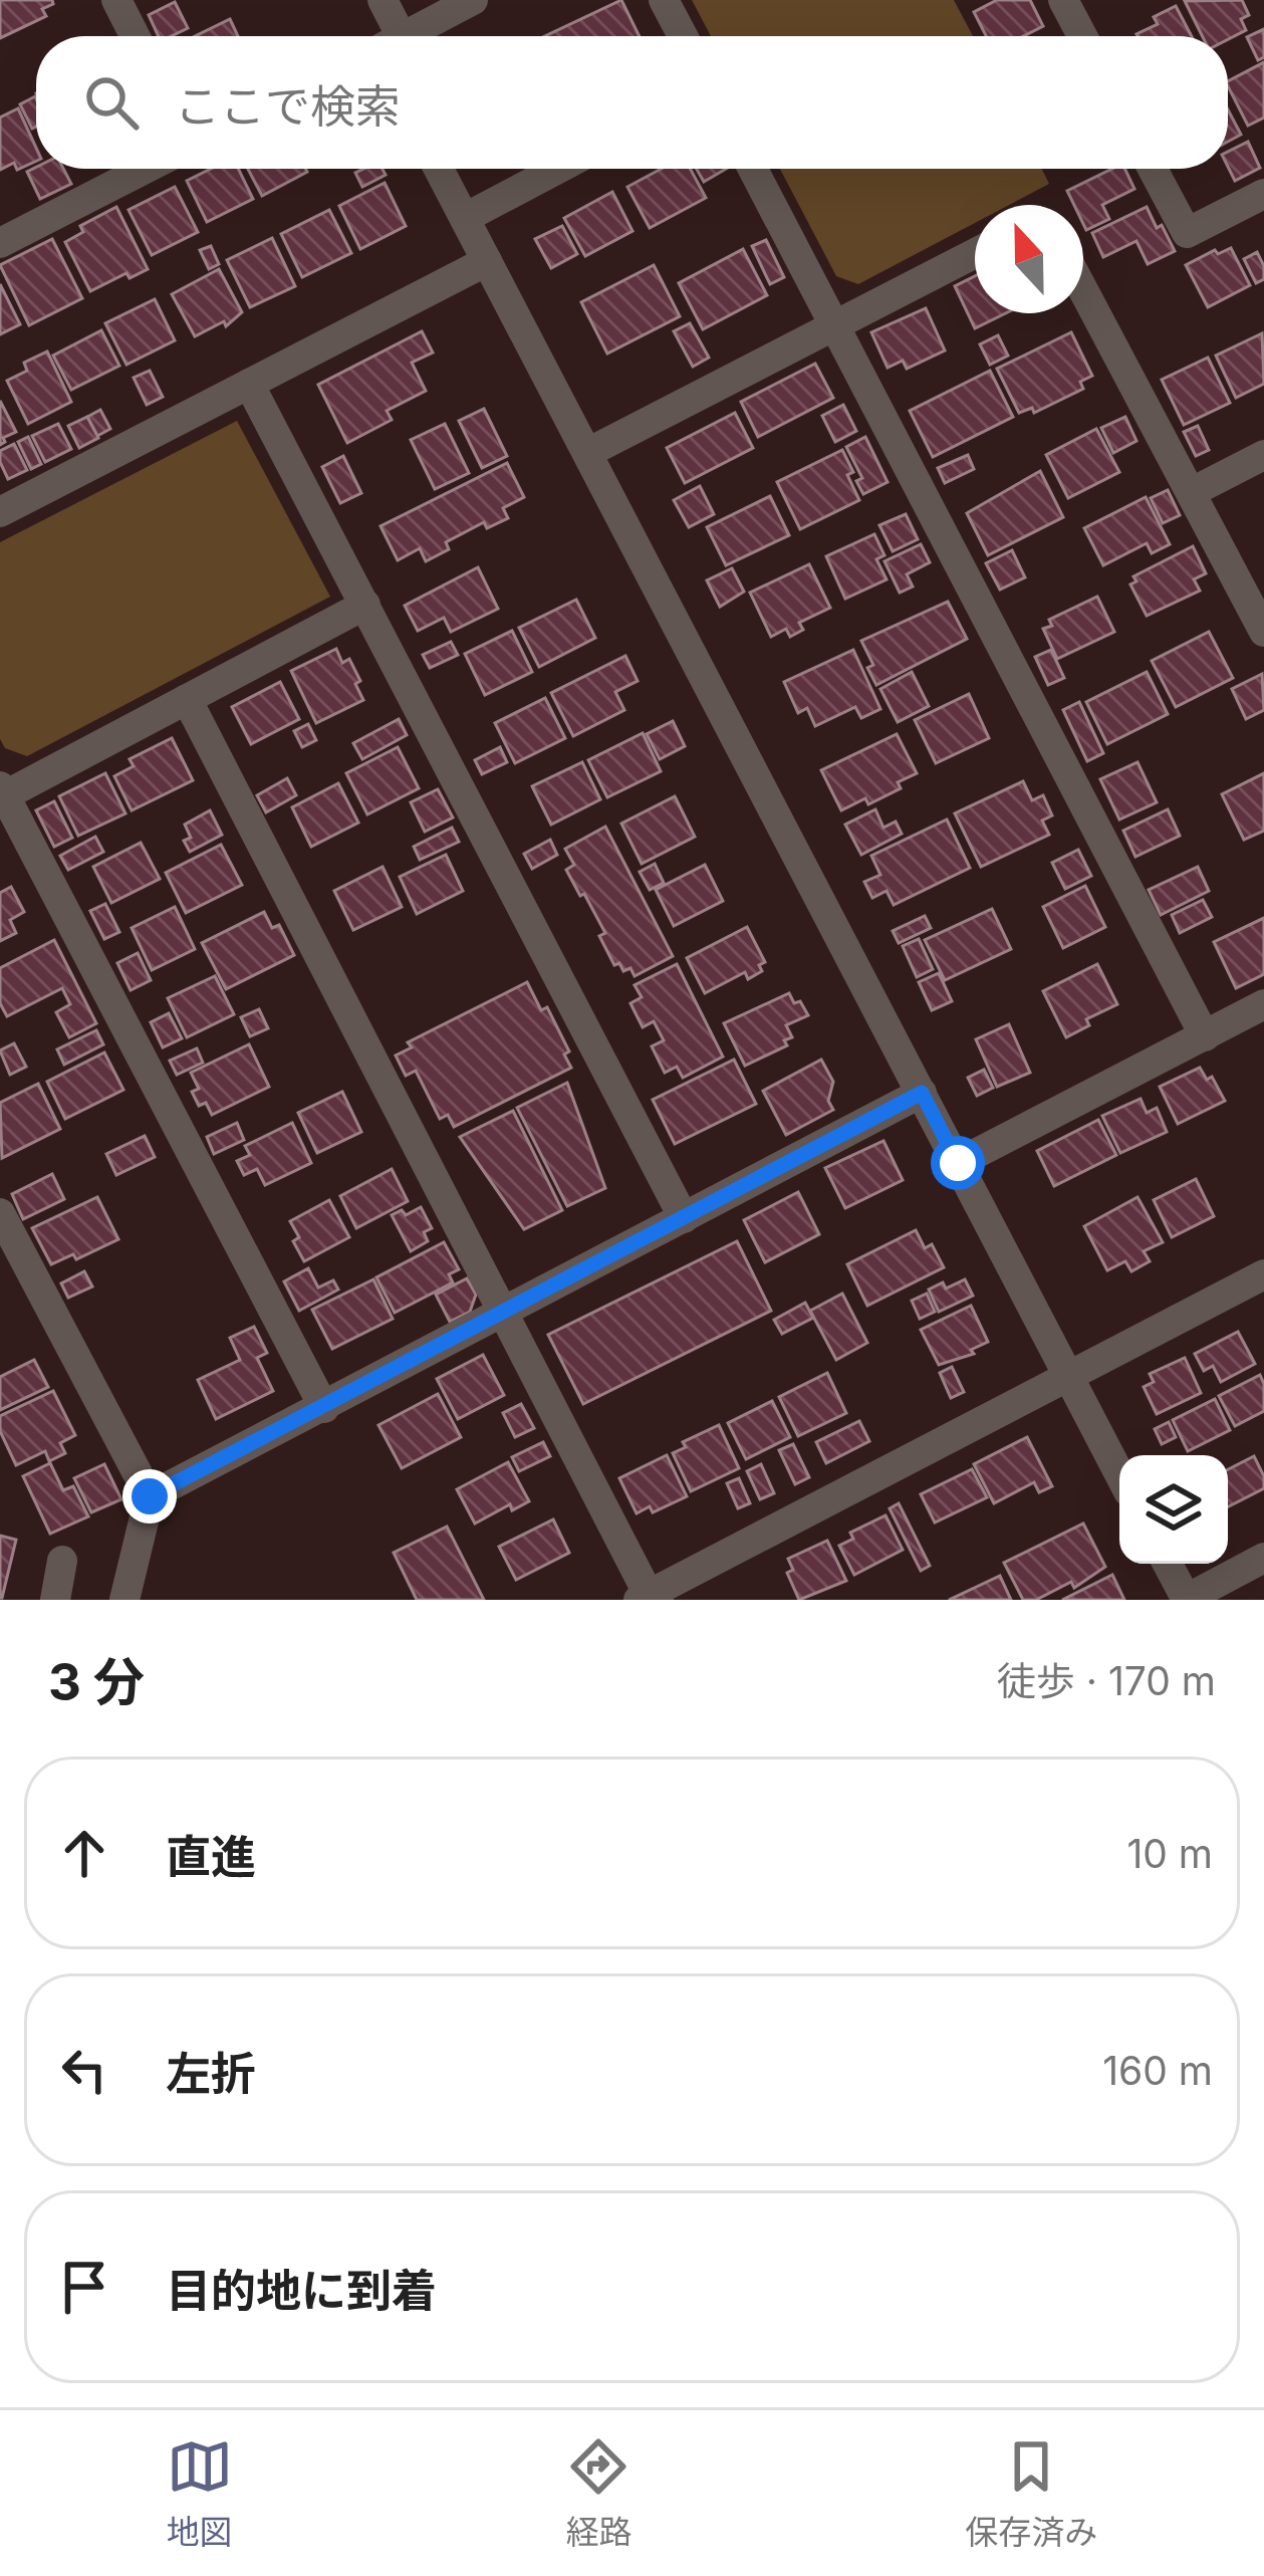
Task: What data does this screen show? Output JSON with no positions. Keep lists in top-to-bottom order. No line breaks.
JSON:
{"north":"top","page":{"search":"ここで検索","heading":["3 分","徒歩 · 170 m"],"list":[["直進","10 m"],["左折","160 m"],"目的地に到着"],"nav":["地図","経路","保存済み"]}}
